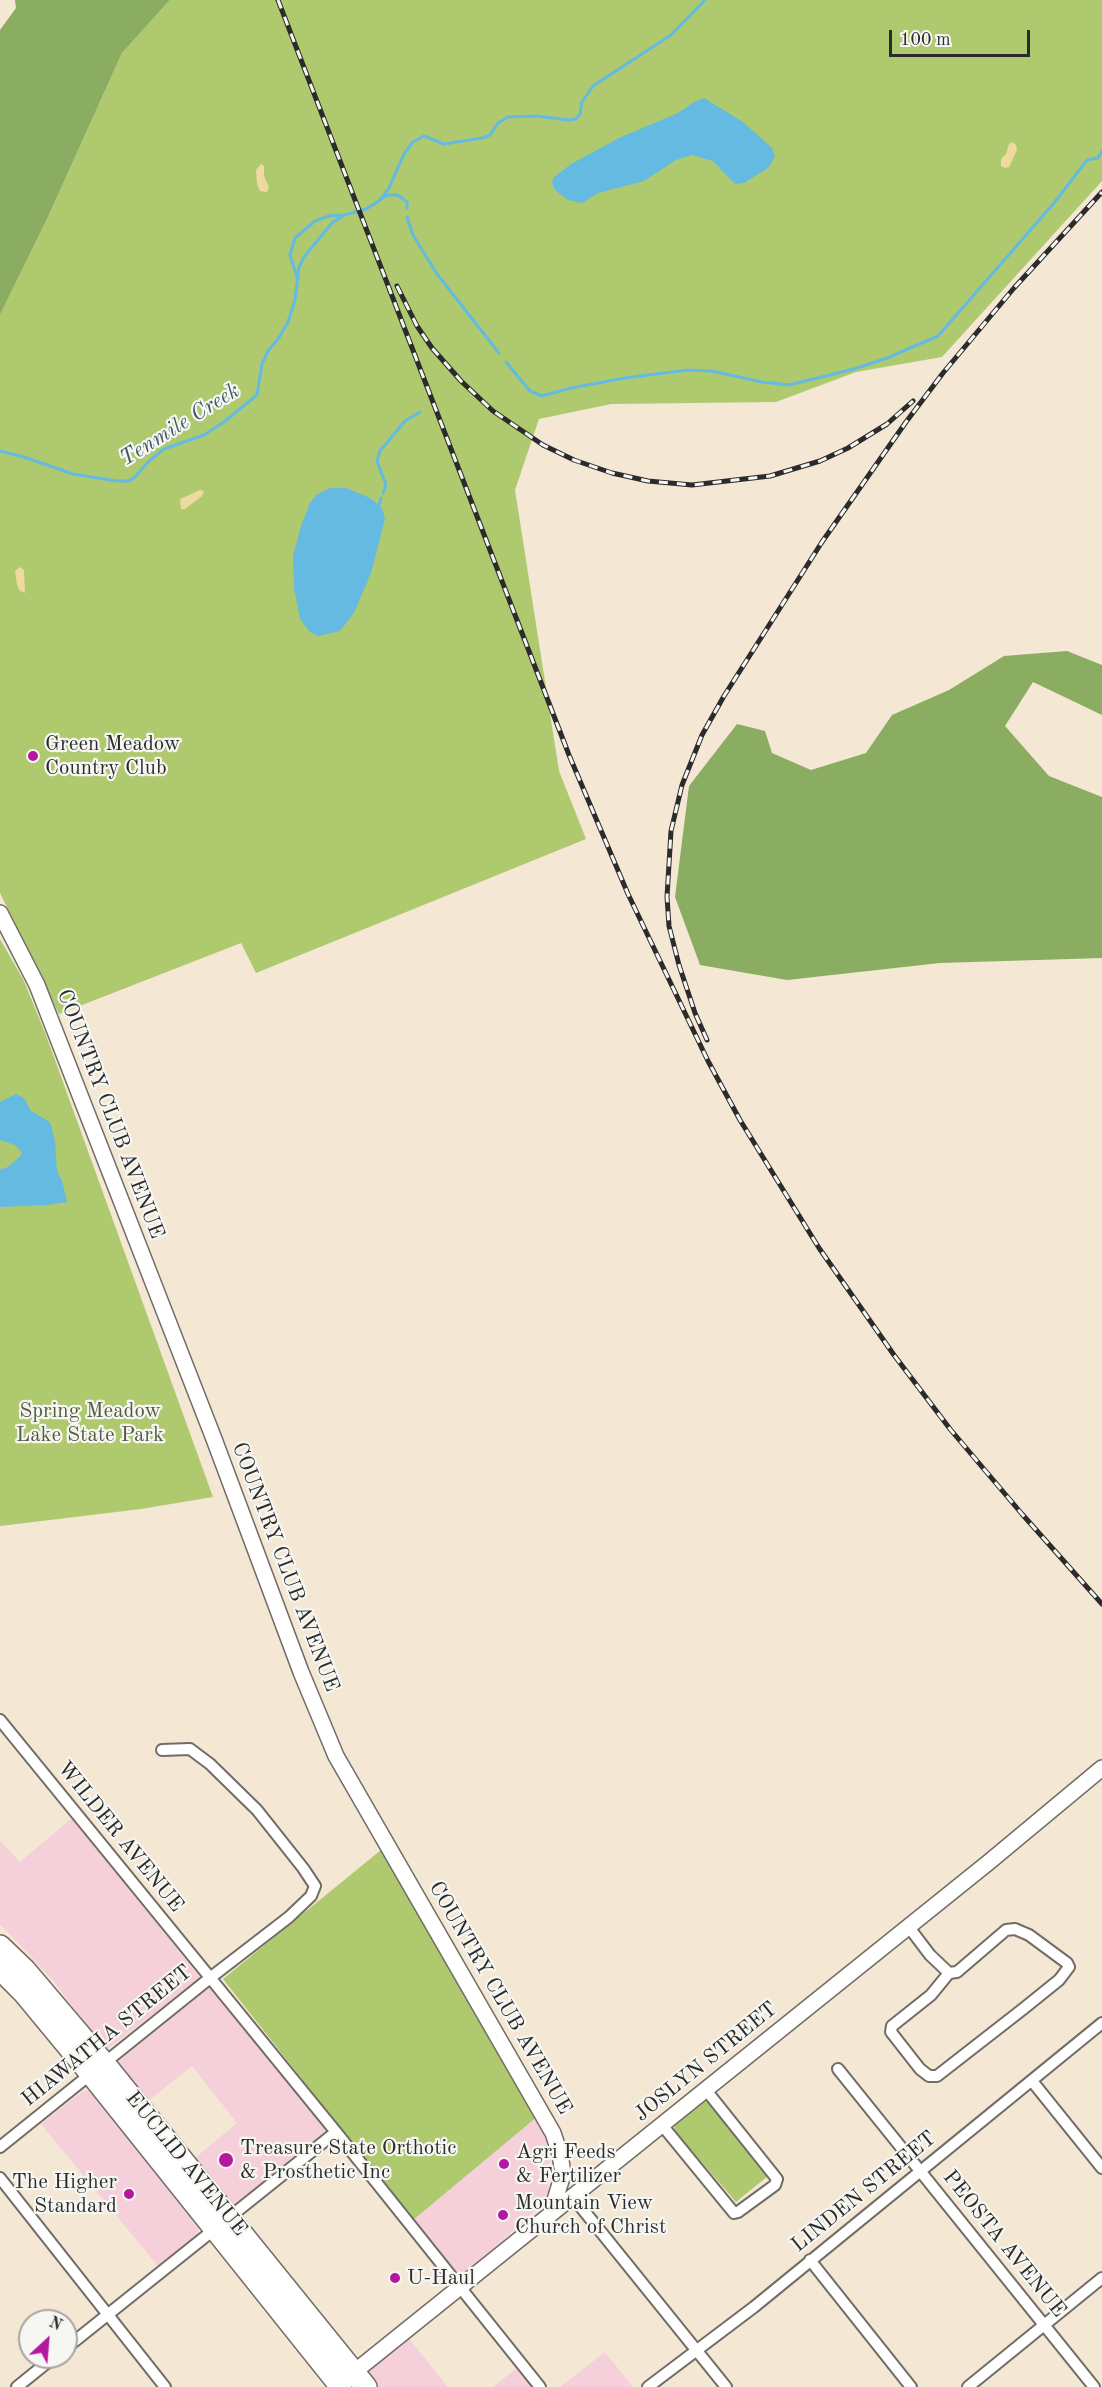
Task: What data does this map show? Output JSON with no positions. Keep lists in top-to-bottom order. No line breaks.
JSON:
{"streets":{"highway":["EUCLID AVENUE"],"street":["COUNTRY CLUB AVENUE","WILDER AVENUE","HIAWATHA STREET","JOSLYN STREET","LINDEN STREET","PEOSTA AVENUE"]},"crossings":[["COUNTRY CLUB AVENUE","JOSLYN STREET"],["WILDER AVENUE","HIAWATHA STREET"],["WILDER AVENUE","JOSLYN STREET"],["HIAWATHA STREET","EUCLID AVENUE"],["JOSLYN STREET","EUCLID AVENUE"],["LINDEN STREET","PEOSTA AVENUE"]],"water":["Tenmile Creek"],"parks":["Spring Meadow Lake State Park"],"places":["Green Meadow Country Club","Treasure State Orthotic & Prosthetic Inc","Agri Feeds & Fertilizer","The Higher Standard","Mountain View Church of Christ","U-Haul"],"scale_bar":"100 m","north":"top right"}
